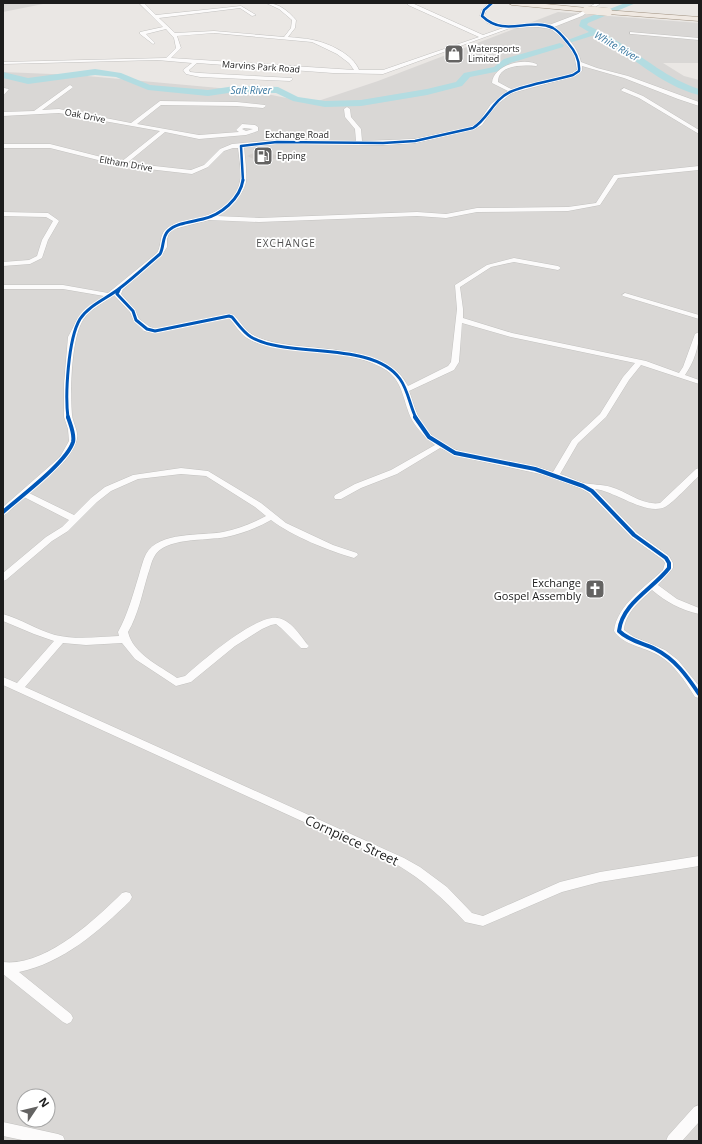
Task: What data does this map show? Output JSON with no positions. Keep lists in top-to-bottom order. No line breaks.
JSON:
{"streets":{"street":["Marvins Park Road","Oak Drive","Exchange Road","Eltham Drive","Cornpiece Street"]},"crossings":[["Exchange Road","Eltham Drive"]],"districts":["EXCHANGE"],"water":["White River","Salt River"],"places":{"shop":["Watersports Limited"],"fuel station":["Epping"],"church":["Exchange Gospel Assembly"]},"north":"top right"}
